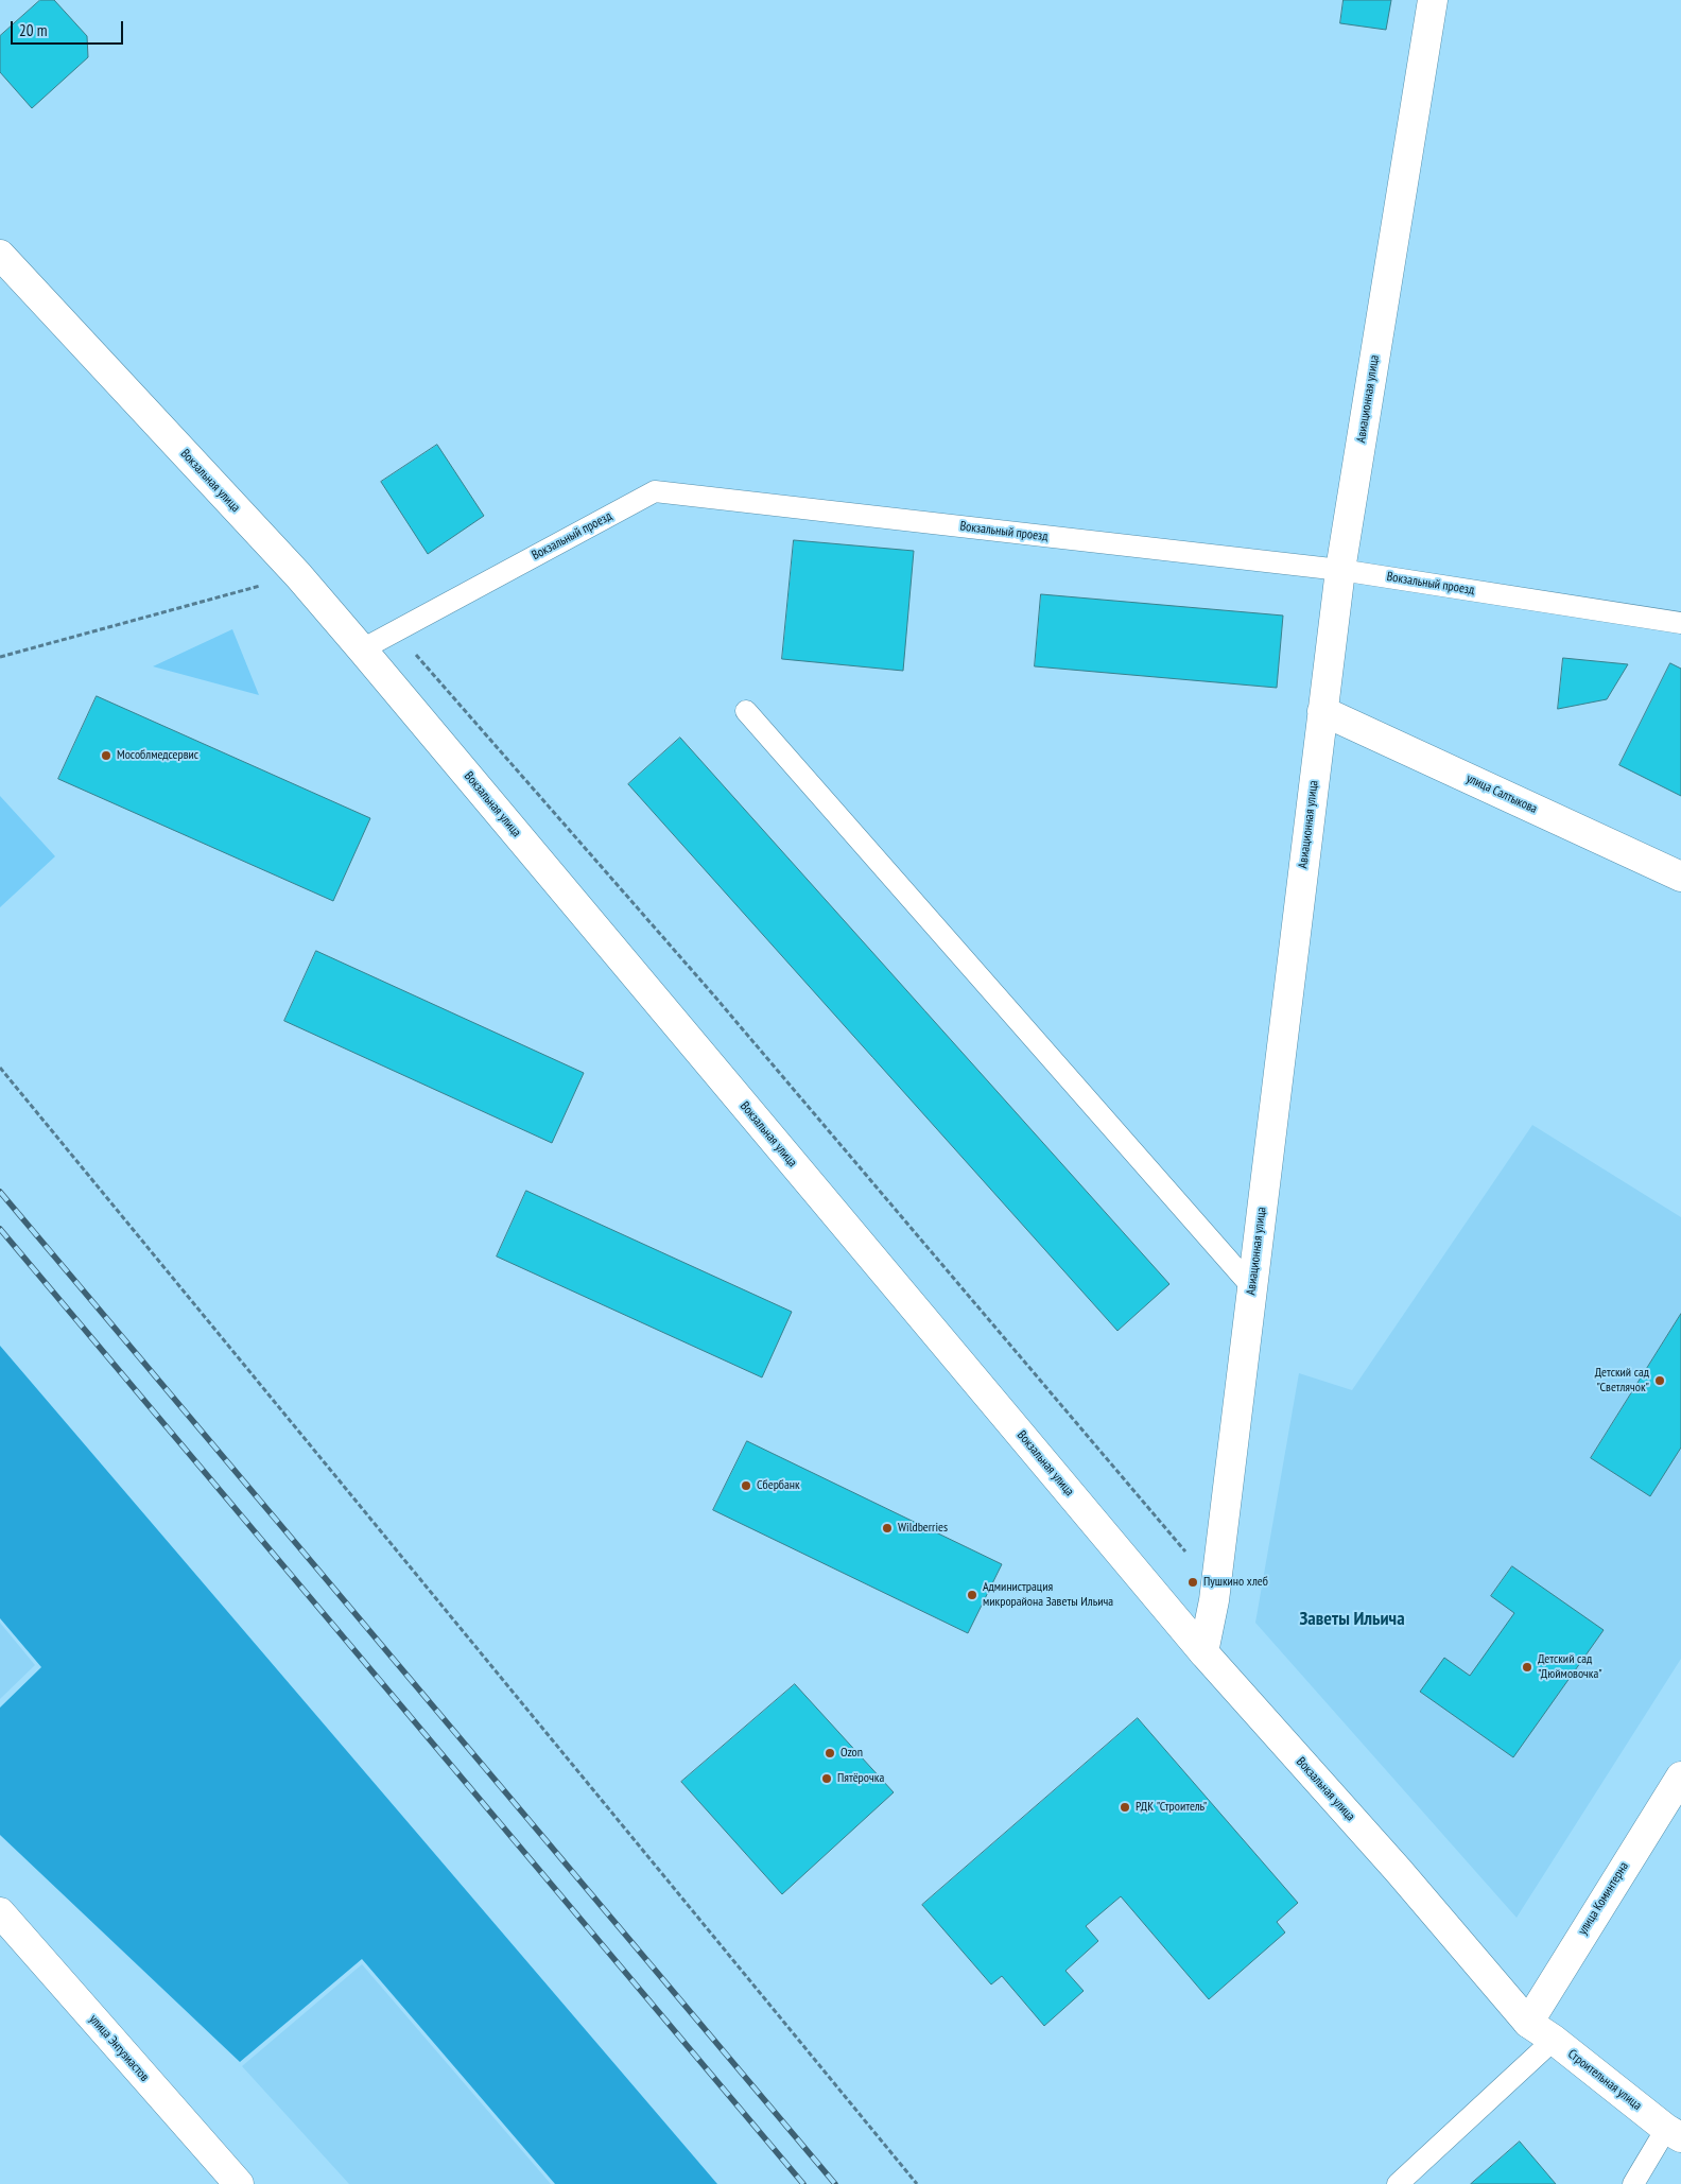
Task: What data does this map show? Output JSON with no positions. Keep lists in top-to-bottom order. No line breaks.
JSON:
{"streets":{"street":["Авиационная улица","Вокзальная улица","улица Салтыкова","улица Коминтерна","улица Энтузиастов","Строительная улица"],"lane":["Вокзальный проезд"]},"crossings":[["Авиационная улица","Вокзальная улица"],["Авиационная улица","Вокзальный проезд"],["Авиационная улица","улица Салтыкова"],["Вокзальная улица","Вокзальный проезд"],["Вокзальная улица","улица Коминтерна"],["Вокзальная улица","Строительная улица"],["улица Коминтерна","Строительная улица"]],"districts":["Заветы Ильича"],"places":["Мособлмедсервис","Детский сад \"Светлячок\"","Сбербанк","Wildberries","Пушкино хлеб","Администрация микрорайона Заветы Ильича","Детский сад \"Дюймовочка\"","Ozon","Пятёрочка","РДК \"Строитель\""],"scale_bar":"20 m"}
